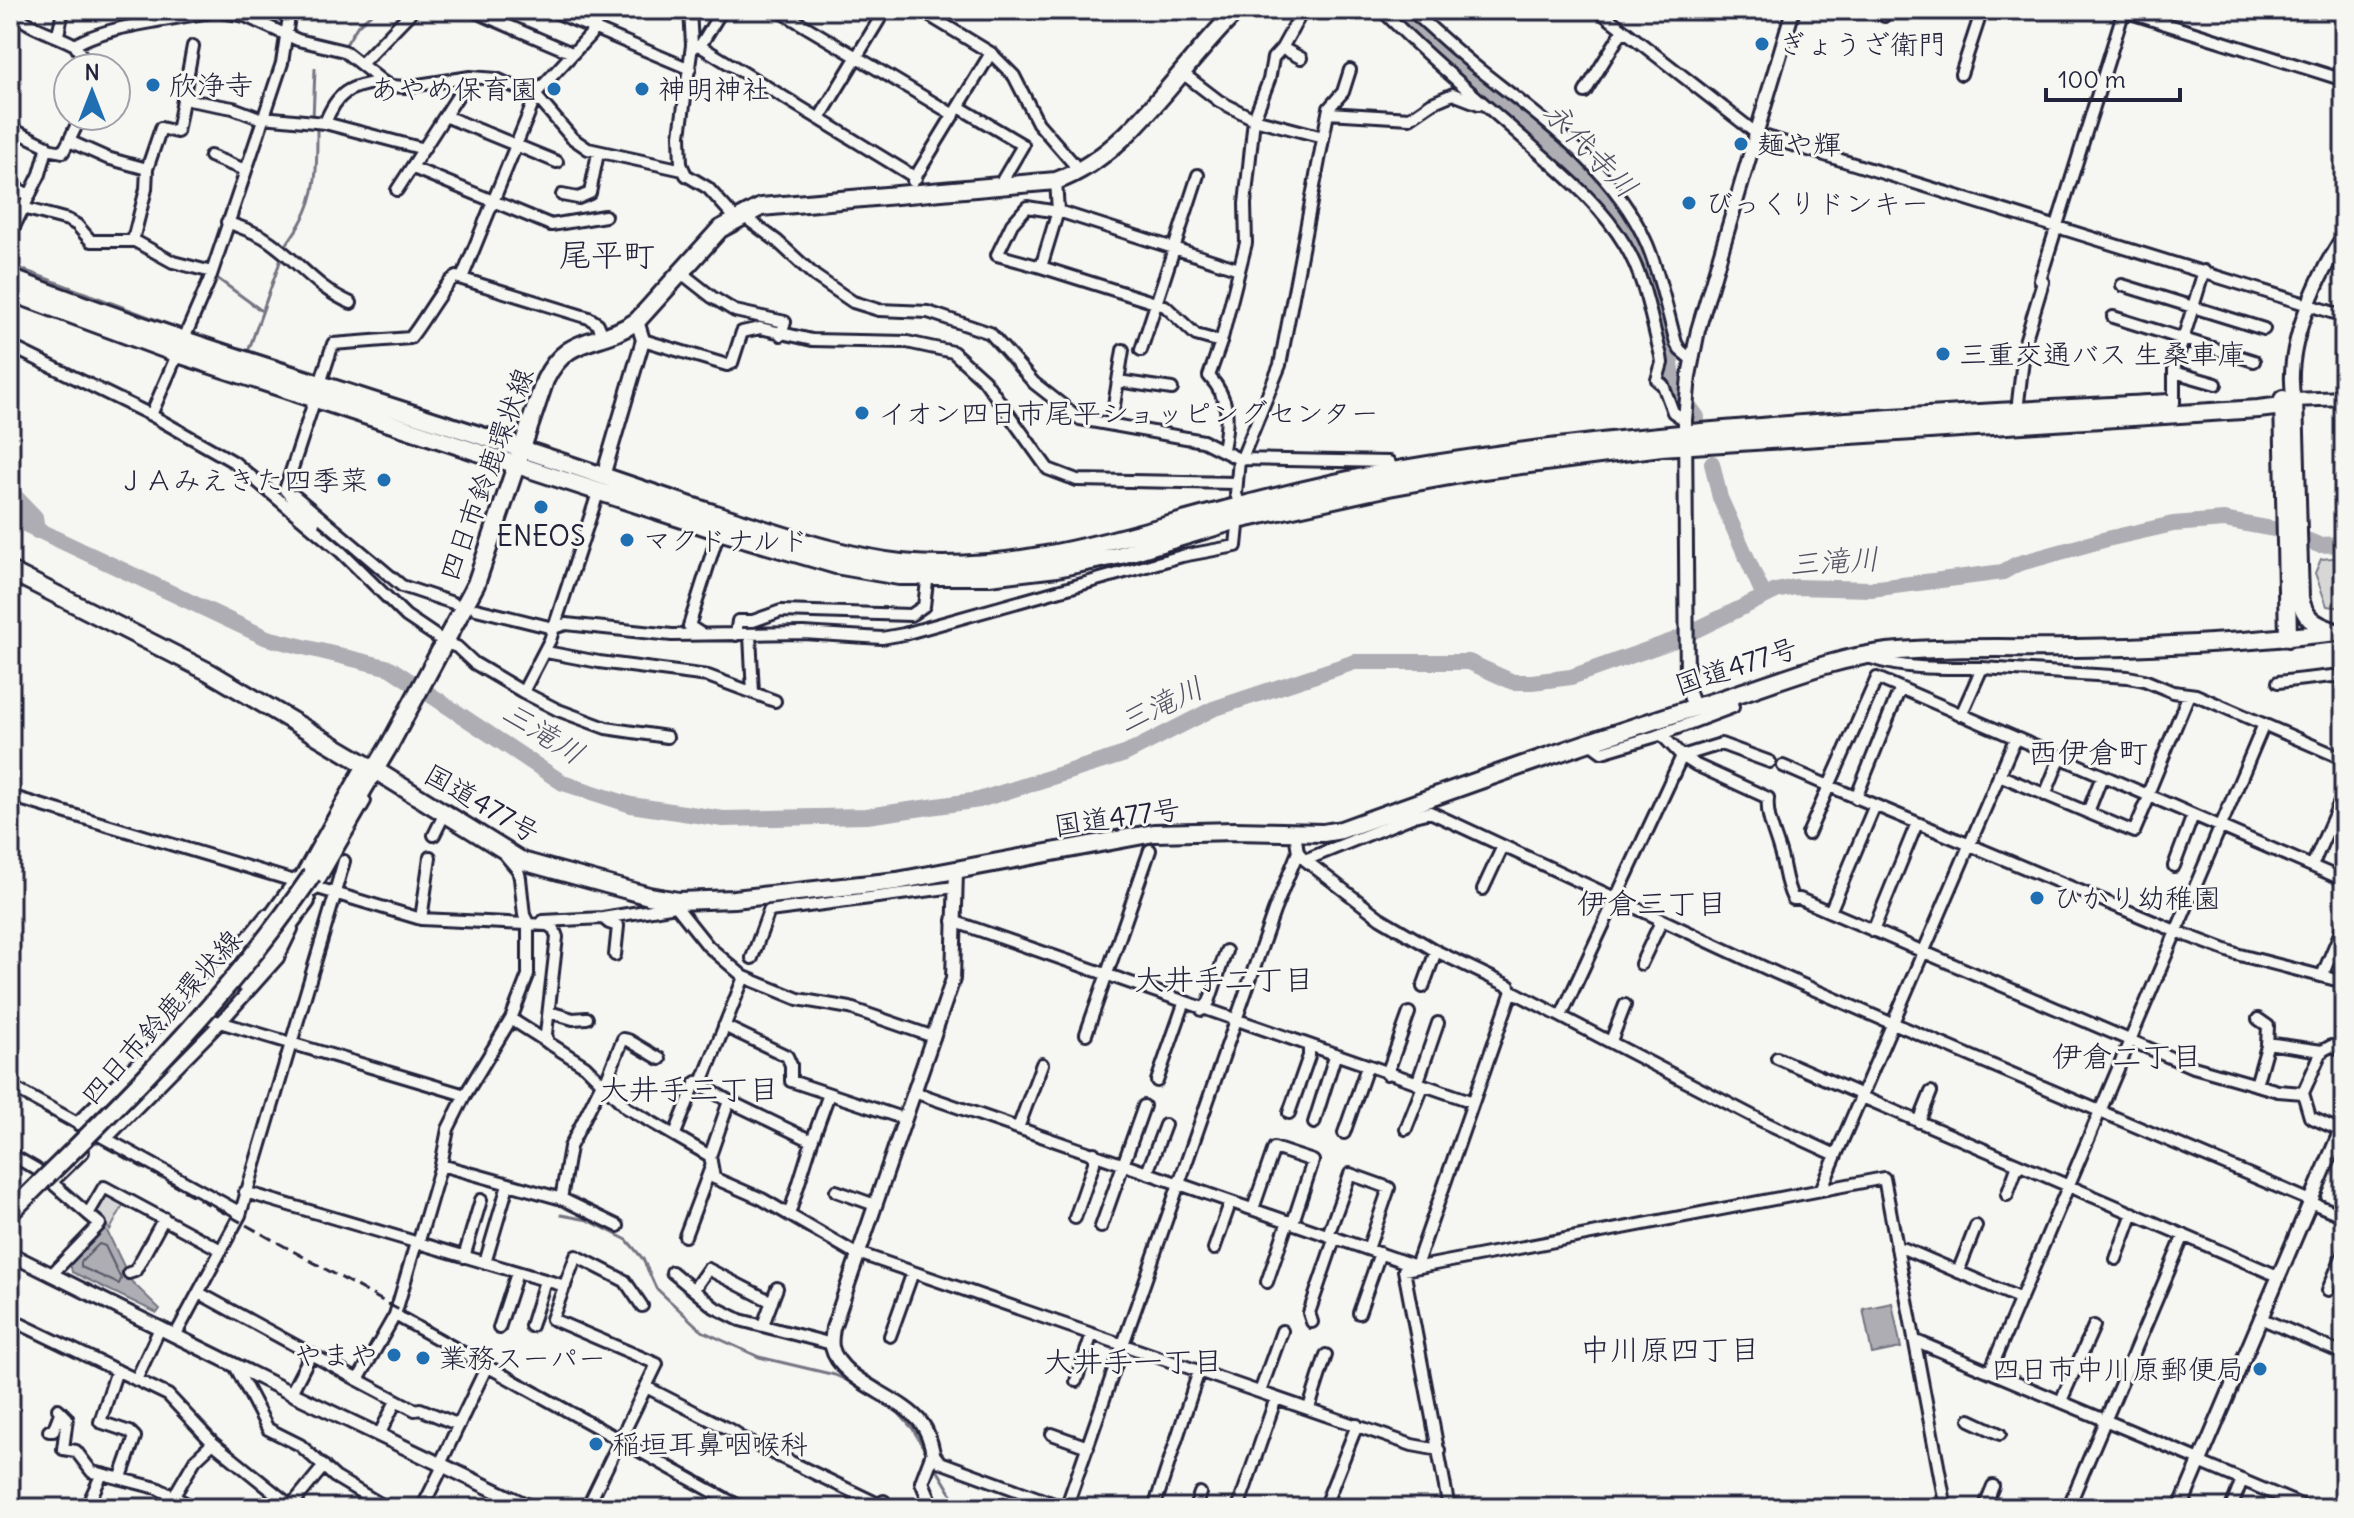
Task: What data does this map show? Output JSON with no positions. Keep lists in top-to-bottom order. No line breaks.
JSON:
{"streets":{"main road":["四日市鈴鹿環状線","国道477号"]},"crossings":[["四日市鈴鹿環状線","国道477号"]],"districts":["尾平町","西伊倉町","伊倉三丁目","大井手二丁目","伊倉二丁目","大井手三丁目","中川原四丁目","大井手一丁目"],"water":["永代寺川","三滝川"],"places":["ぎょうざ衛門","欣浄寺","あやめ保育園","神明神社","麺や輝","びっくりドンキー","三重交通バス 生桑車庫","イオン四日市尾平ショッピングセンター","ＪＡみえきた四季菜","ENEOS","マクドナルド","ひかり幼稚園","やまや","業務スーパー","四日市中川原郵便局","稲垣耳鼻咽喉科"],"scale_bar":"100 m","north":"top"}
